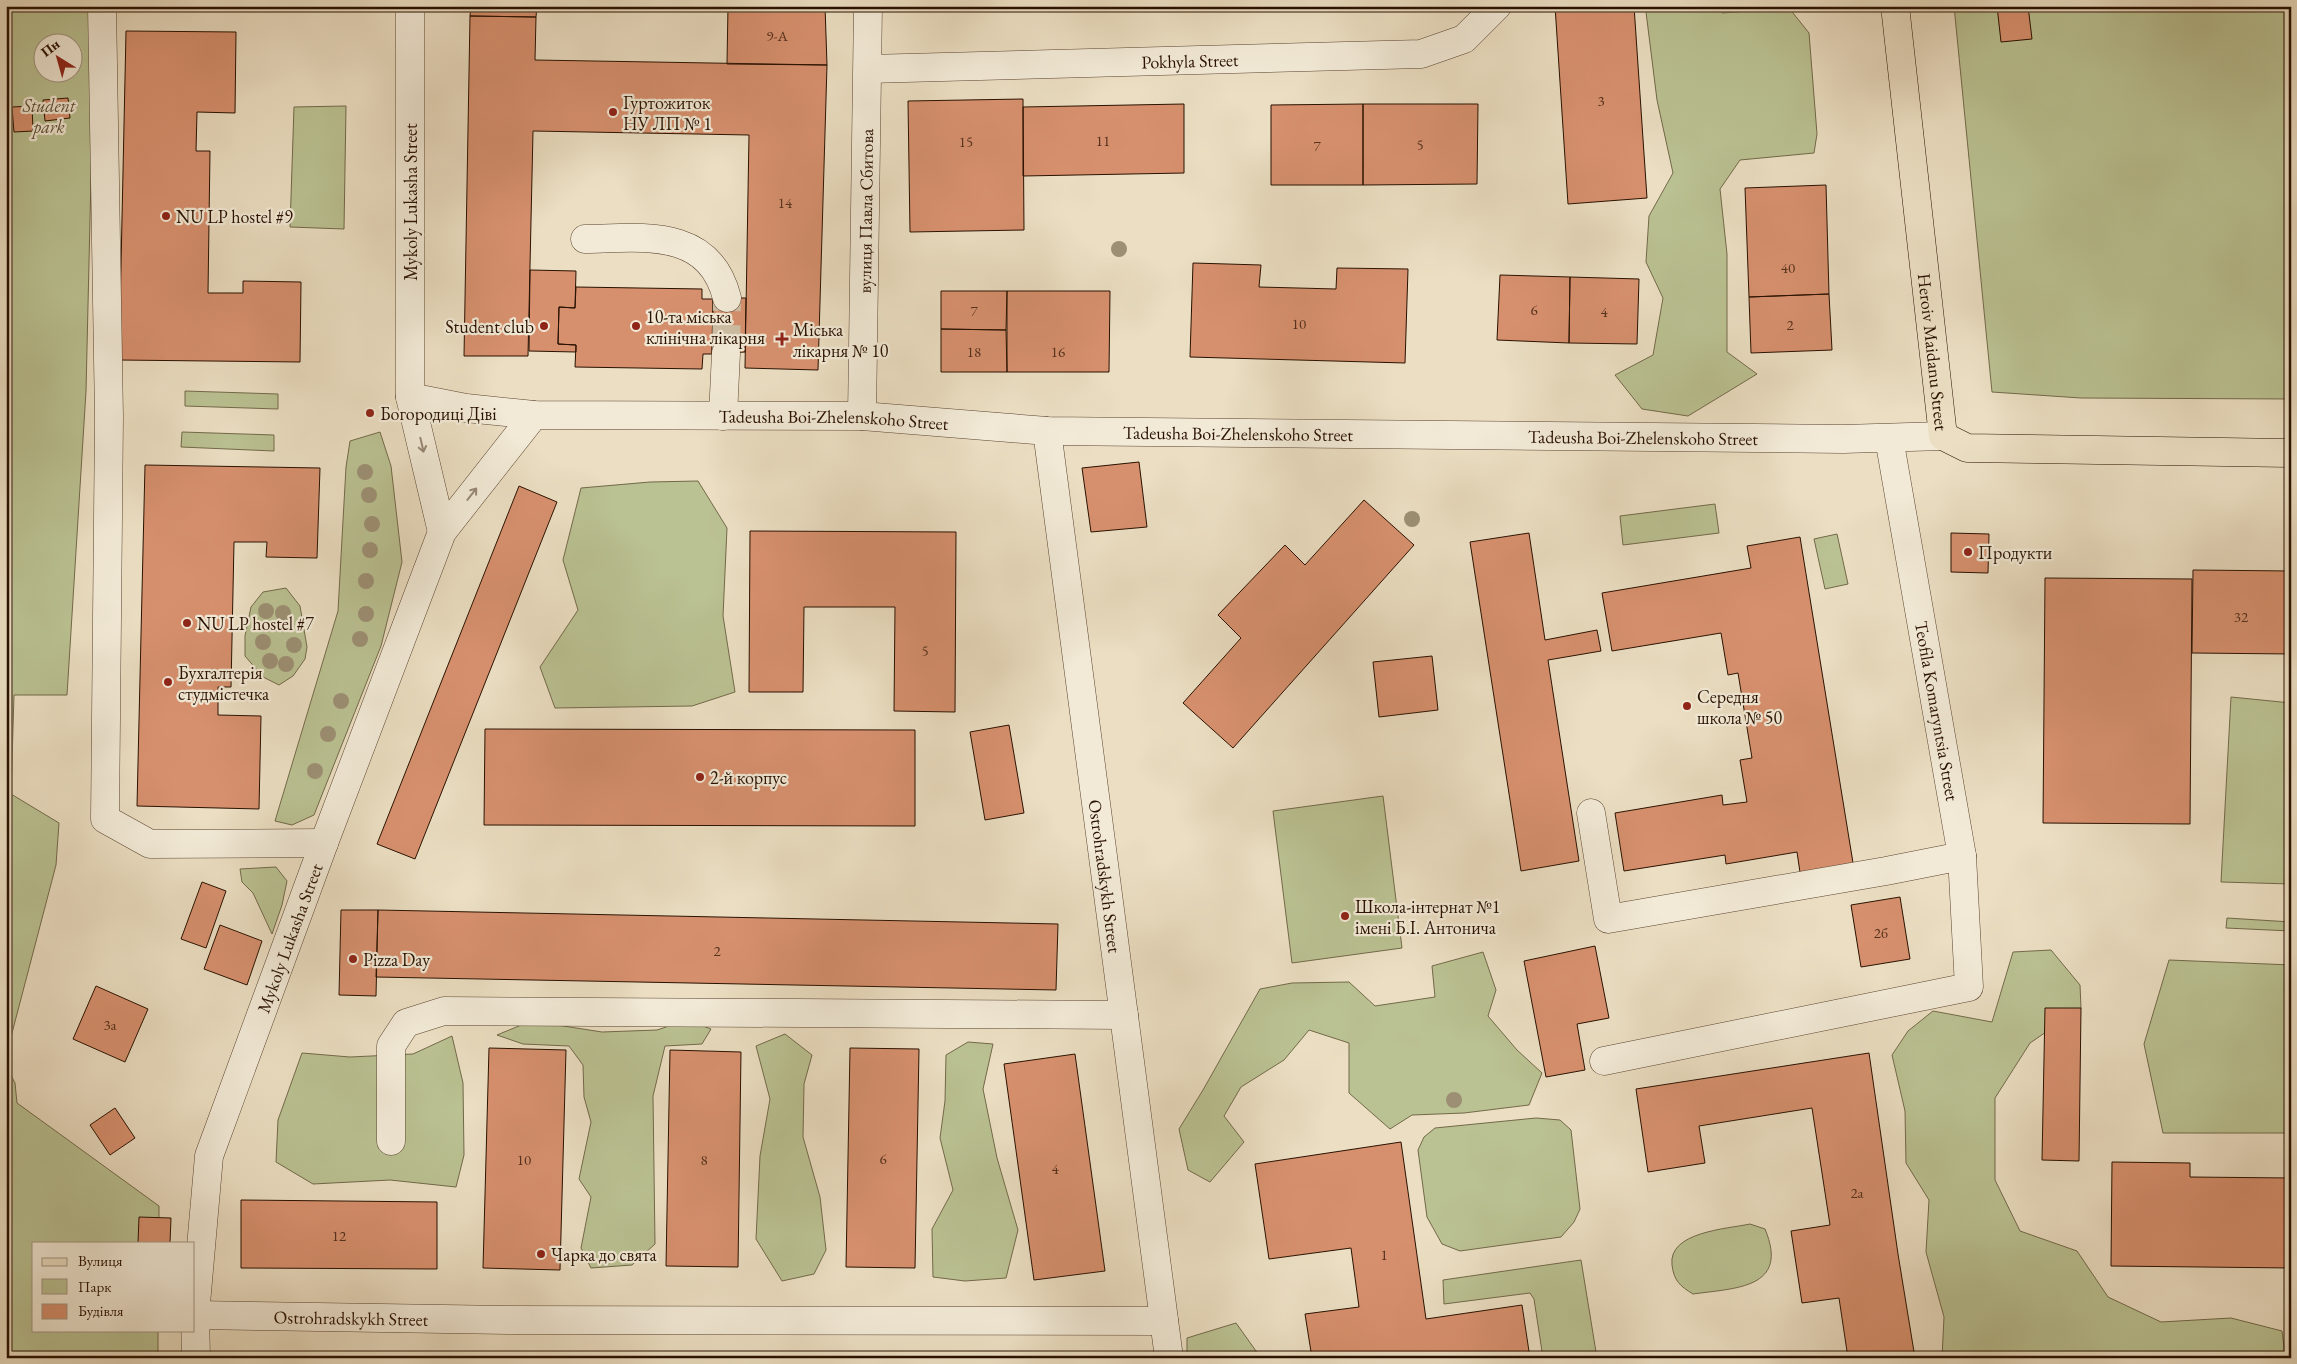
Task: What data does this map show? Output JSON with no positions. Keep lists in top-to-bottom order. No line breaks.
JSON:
{"streets":{"main road":["Heroiv Maidanu Street"],"street":["Pokhyla Street","Mykoly Lukasha Street","вулиця Павла Сбитова","Tadeusha Boi-Zhelenskoho Street","Teofila Komaryntsia Street","Ostrohradskykh Street"]},"crossings":[["Pokhyla Street","вулиця Павла Сбитова"],["Mykoly Lukasha Street","Tadeusha Boi-Zhelenskoho Street"],["Mykoly Lukasha Street","Ostrohradskykh Street"],["вулиця Павла Сбитова","Tadeusha Boi-Zhelenskoho Street"],["Heroiv Maidanu Street","Tadeusha Boi-Zhelenskoho Street"],["Tadeusha Boi-Zhelenskoho Street","Teofila Komaryntsia Street"],["Tadeusha Boi-Zhelenskoho Street","Ostrohradskykh Street"]],"parks":["Student park"],"places":{"other":["Гуртожиток НУ ЛП № 1","NU LP hostel #9","Student club","10-та міська клінічна лікарня","Богородиці Діві","Продукти","NU LP hostel #7","Бухгалтерія студмістечка","Середня школа № 50","2-й корпус","Школа-інтернат №1 імені Б.І. Антонича","Pizza Day","Чарка до свята"],"health":["Міська лікарня № 10"]},"house_numbers":["9-А","3","11","15","5","7","14","40","6","7","4","10","2","18","16","32","5","2б","2","3а","6","10","8","4","2а","12","1"],"legend":["Вулиця","Парк","Будівля"],"north":"top left"}
